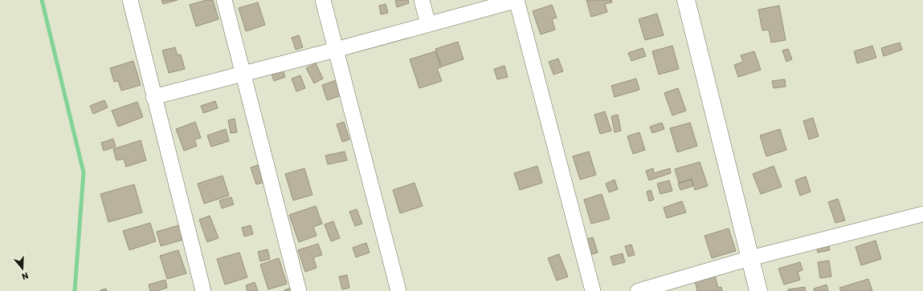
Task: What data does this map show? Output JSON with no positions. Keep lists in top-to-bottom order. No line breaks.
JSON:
{"north":"bottom"}
